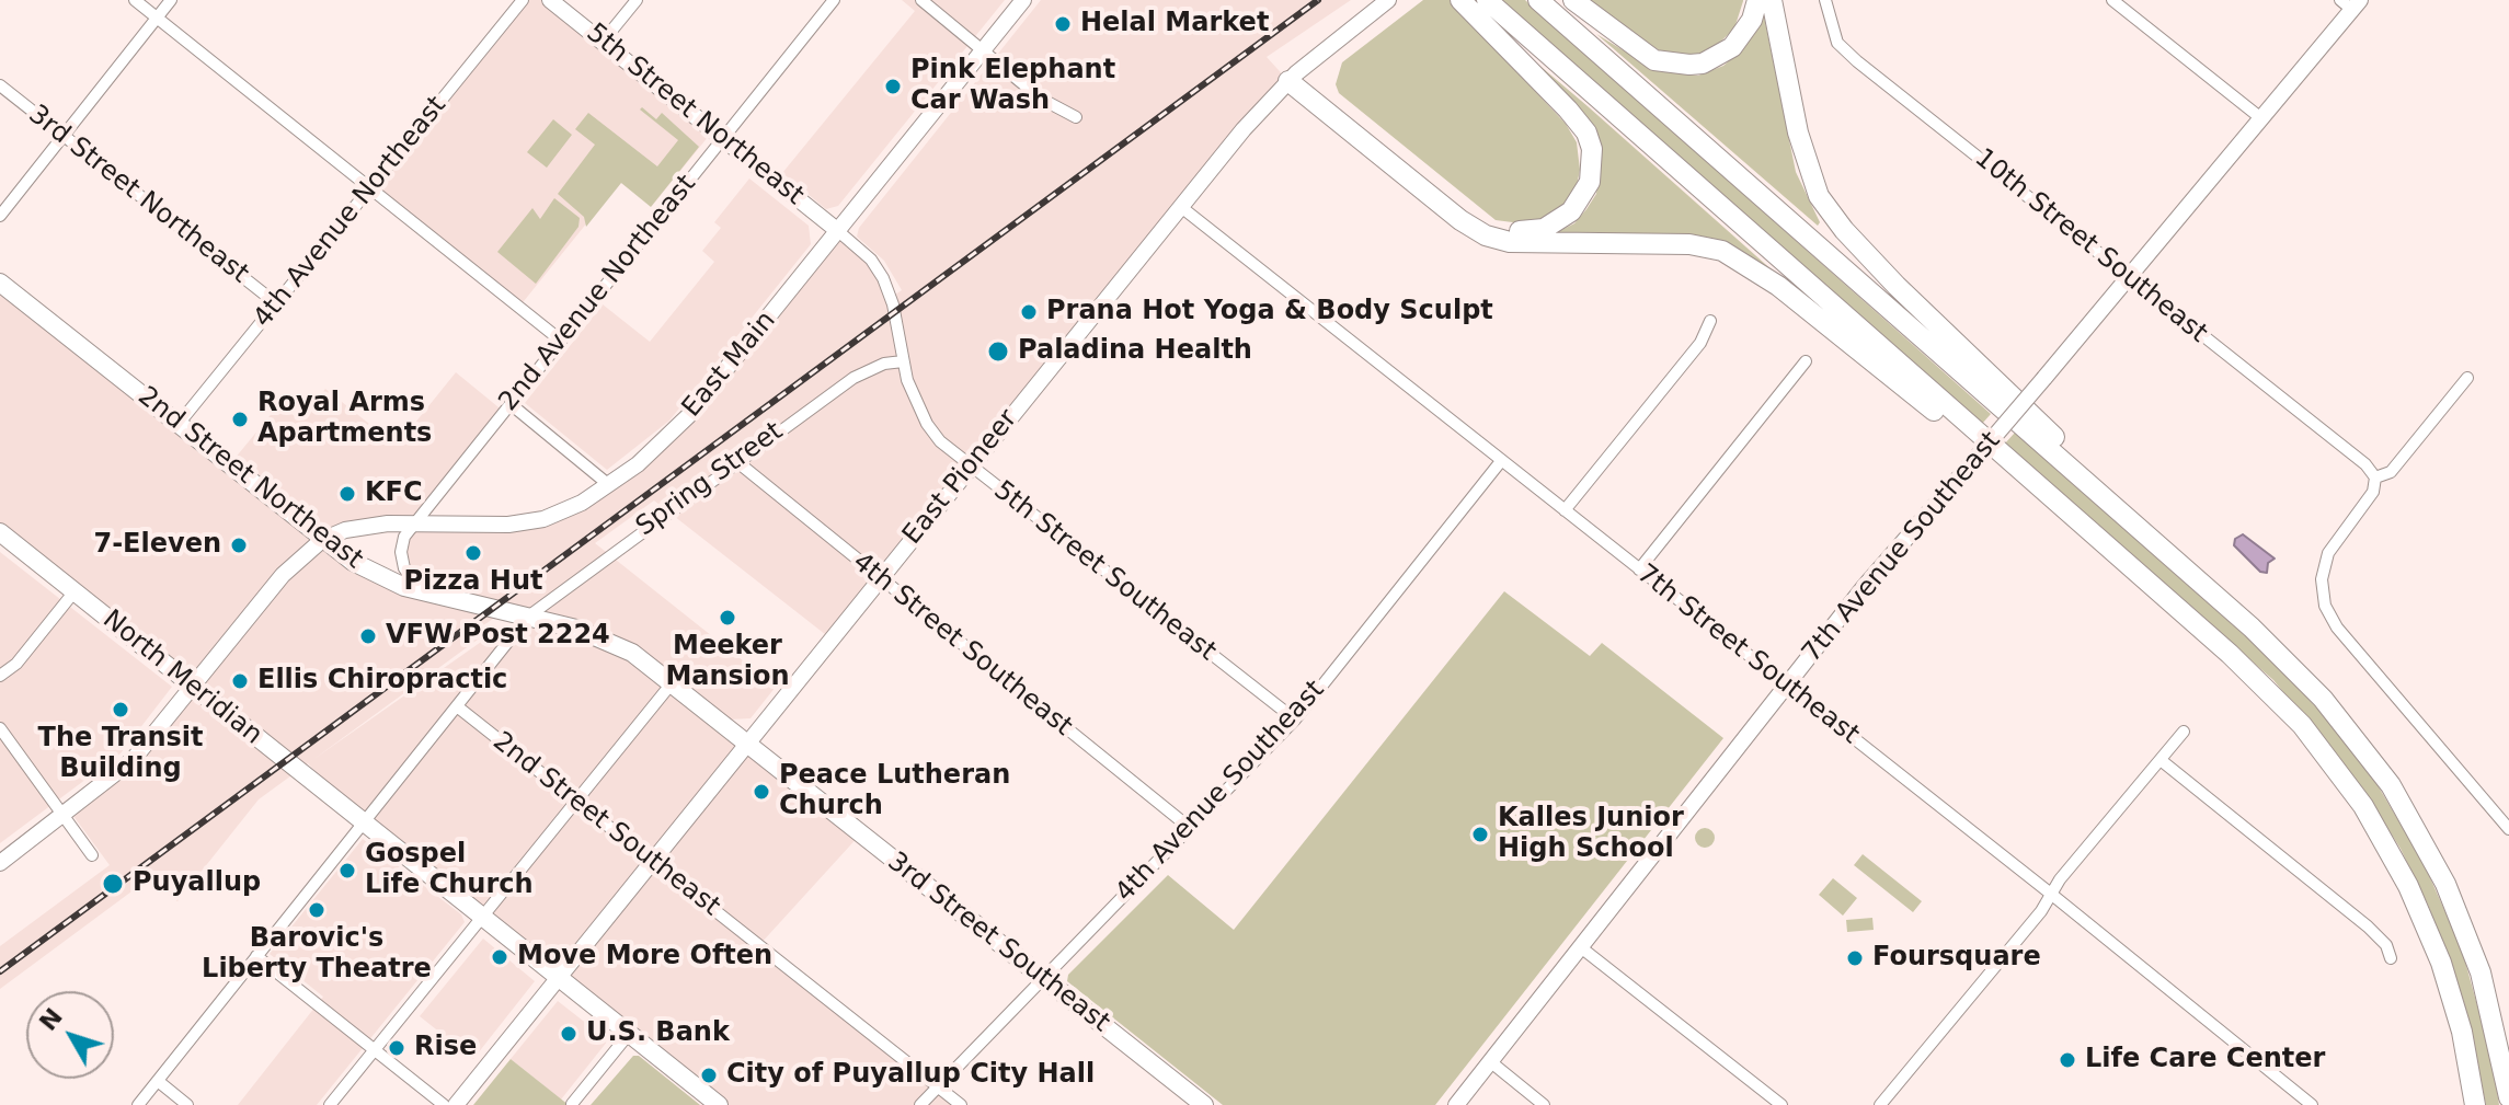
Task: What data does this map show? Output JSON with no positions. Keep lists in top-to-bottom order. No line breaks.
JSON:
{"streets":{"main road":["5th Street Northeast","East Main","East Pioneer","2nd Street Northeast","7th Avenue Southeast","North Meridian","3rd Street Southeast"],"street":["3rd Street Northeast","4th Avenue Northeast","10th Street Southeast","2nd Avenue Northeast","Spring Street","5th Street Southeast","4th Street Southeast","7th Street Southeast","4th Avenue Southeast","2nd Street Southeast"]},"crossings":[["5th Street Northeast","2nd Avenue Northeast"],["5th Street Northeast","East Main"],["5th Street Northeast","5th Street Southeast"],["3rd Street Northeast","4th Avenue Northeast"],["4th Avenue Northeast","2nd Street Northeast"],["10th Street Southeast","7th Avenue Southeast"],["2nd Avenue Northeast","East Main"],["2nd Avenue Northeast","2nd Street Northeast"],["East Main","2nd Street Northeast"],["East Main","5th Street Southeast"],["East Pioneer","5th Street Southeast"],["East Pioneer","4th Street Southeast"],["East Pioneer","7th Street Southeast"],["East Pioneer","North Meridian"],["East Pioneer","2nd Street Southeast"],["East Pioneer","3rd Street Southeast"],["2nd Street Northeast","Spring Street"],["2nd Street Northeast","3rd Street Southeast"],["Spring Street","5th Street Southeast"],["Spring Street","4th Street Southeast"],["Spring Street","3rd Street Southeast"],["7th Avenue Southeast","7th Street Southeast"],["5th Street Southeast","4th Avenue Southeast"],["4th Street Southeast","4th Avenue Southeast"],["7th Street Southeast","4th Avenue Southeast"],["4th Avenue Southeast","2nd Street Southeast"],["4th Avenue Southeast","3rd Street Southeast"]],"places":["Helal Market","Pink Elephant Car Wash","Prana Hot Yoga & Body Sculpt","Paladina Health","Royal Arms Apartments","KFC","7-Eleven","Pizza Hut","Meeker Mansion","VFW Post 2224","Ellis Chiropractic","The Transit Building","Peace Lutheran Church","Kalles Junior High School","Gospel Life Church","Puyallup","Barovic's Liberty Theatre","Move More Often","Foursquare","U.S. Bank","Rise","Life Care Center","City of Puyallup City Hall"],"north":"top left"}
